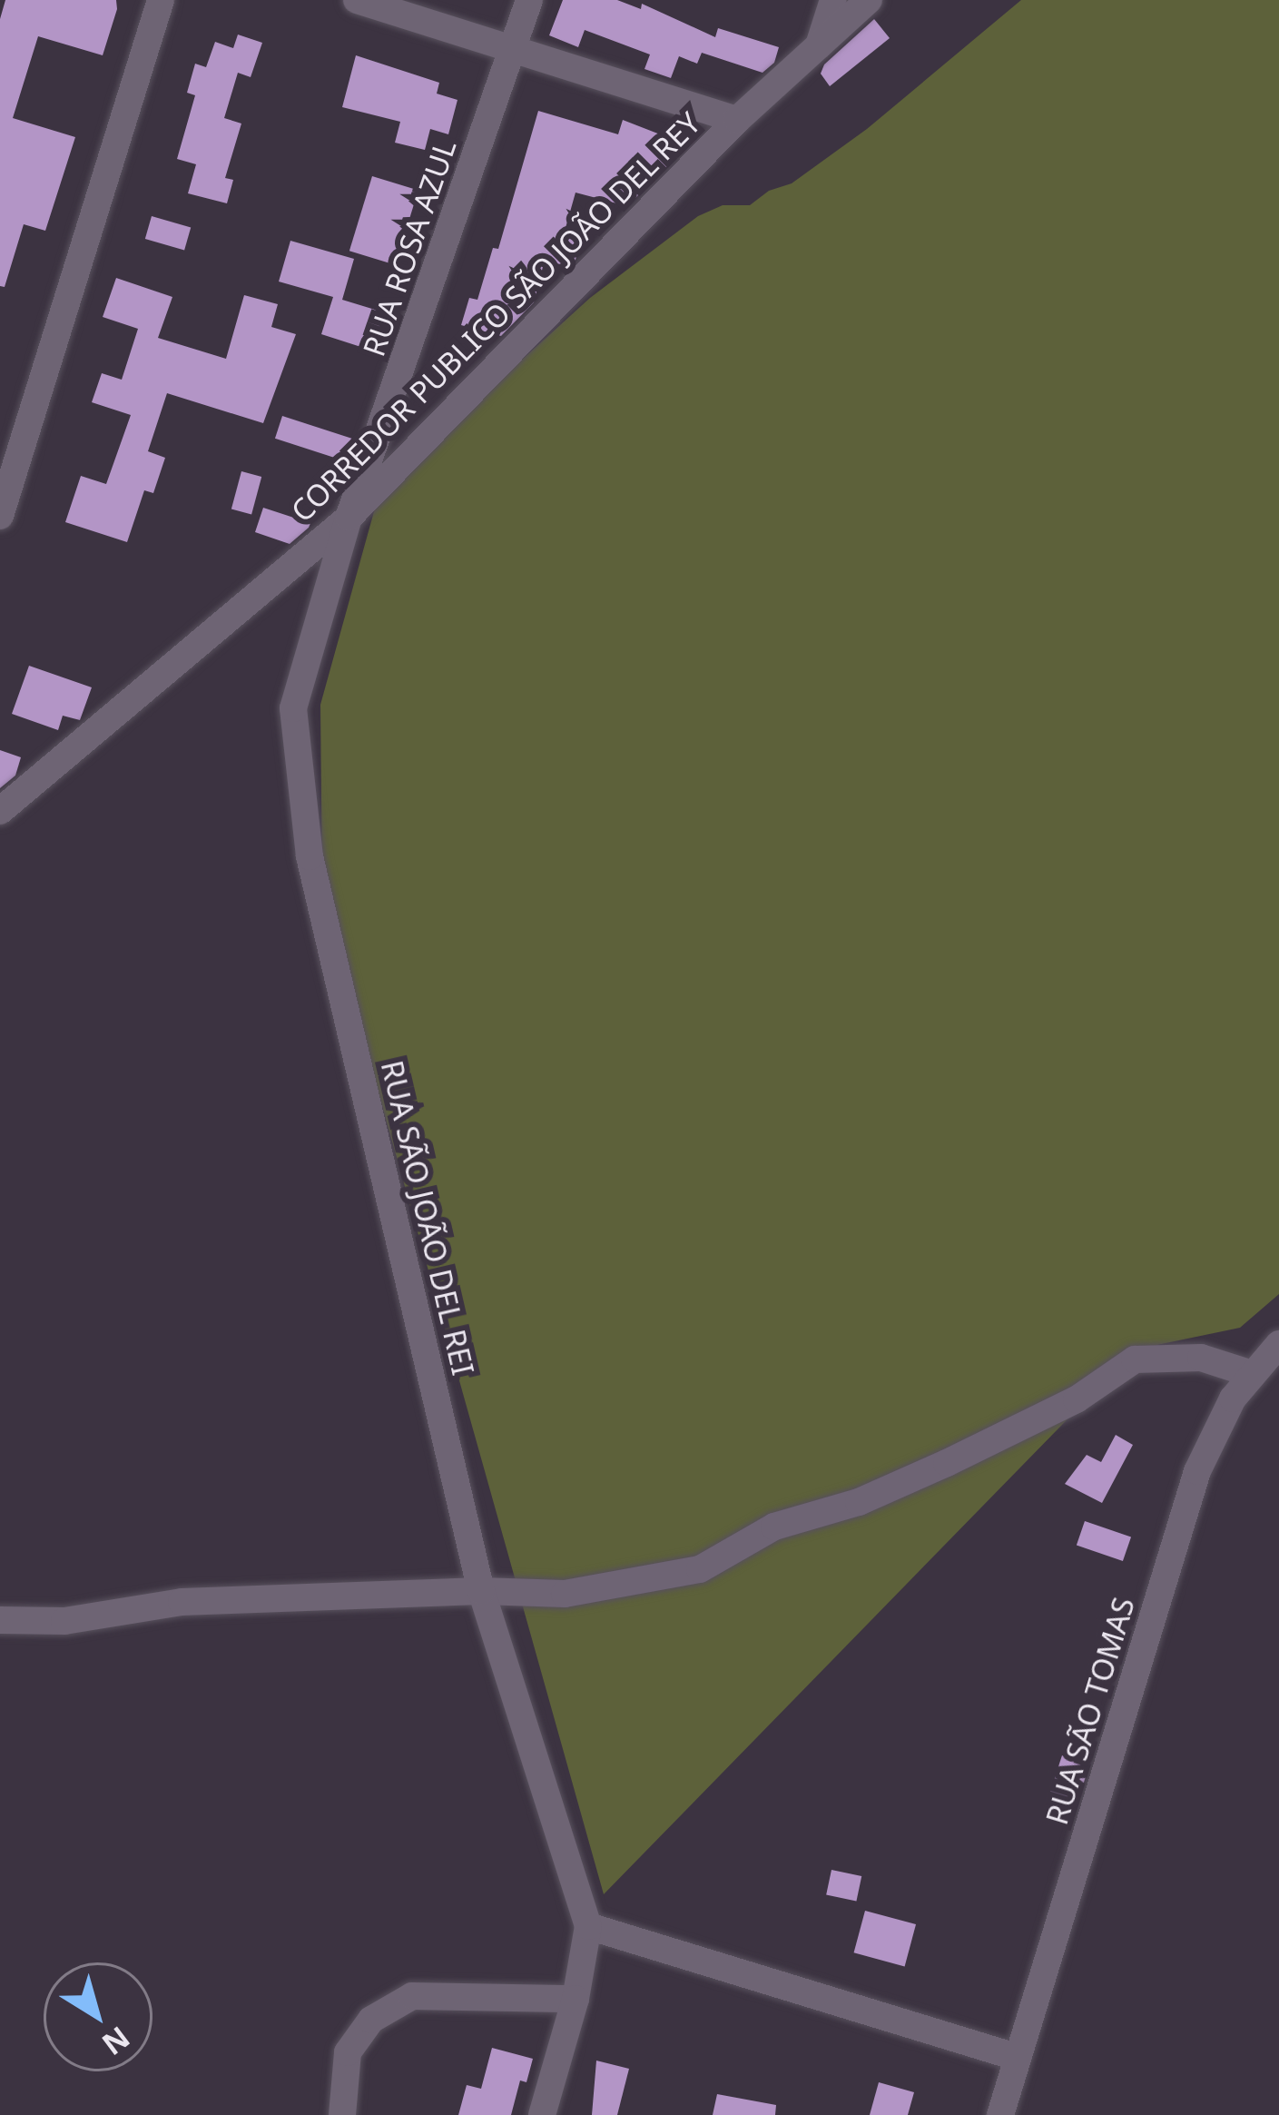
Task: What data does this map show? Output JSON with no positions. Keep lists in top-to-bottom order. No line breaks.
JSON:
{"streets":{"street":["RUA ROSA AZUL","CORREDOR PUBLICO SÃO JOÃO DEL REY","RUA SÃO JOÃO DEL REI","RUA SÃO TOMAS"]},"crossings":[["RUA ROSA AZUL","CORREDOR PUBLICO SÃO JOÃO DEL REY"],["RUA ROSA AZUL","RUA SÃO JOÃO DEL REI"],["CORREDOR PUBLICO SÃO JOÃO DEL REY","RUA SÃO JOÃO DEL REI"]],"north":"bottom right"}
